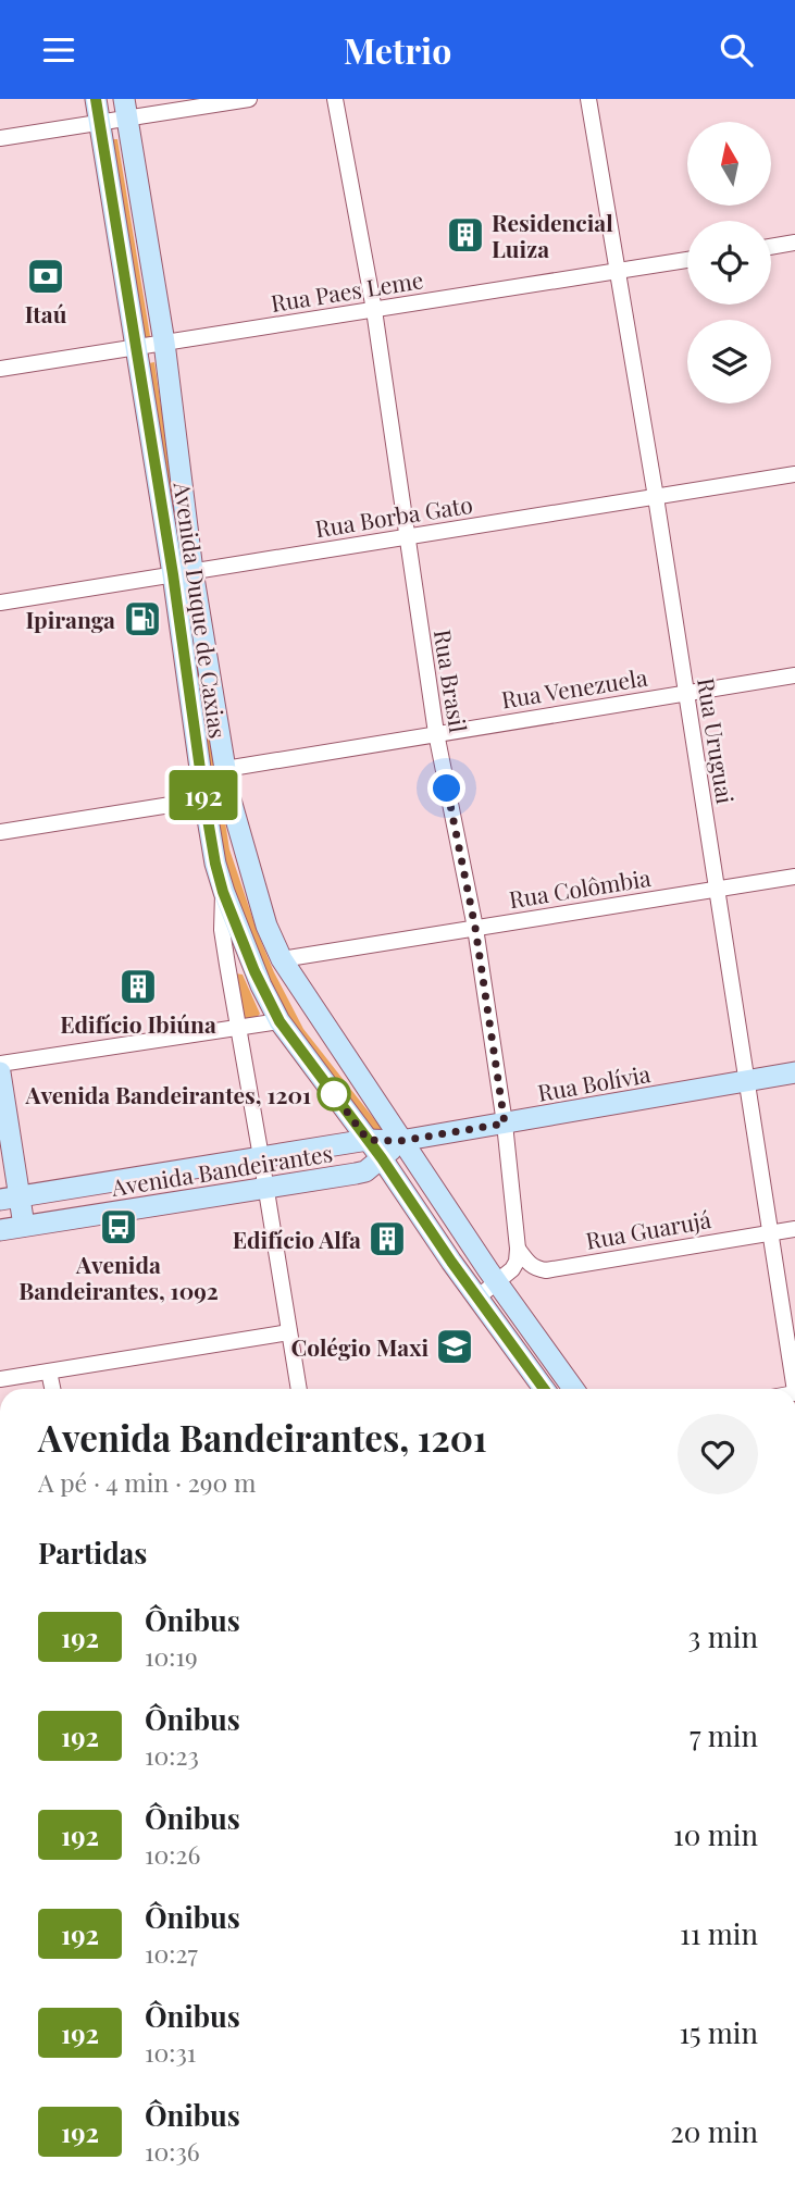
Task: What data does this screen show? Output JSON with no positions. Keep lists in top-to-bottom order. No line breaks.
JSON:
{"streets":{"main road":["Avenida Duque de Caxias","Rua Bolívia","Avenida Bandeirantes"],"street":["Rua Paes Leme","Rua Borba Gato","Rua Brasil","Rua Venezuela","Rua Uruguai","Rua Colômbia","Rua Guarujá"]},"crossings":[["Rua Paes Leme","Avenida Duque de Caxias"],["Rua Paes Leme","Rua Brasil"],["Rua Paes Leme","Rua Uruguai"],["Rua Borba Gato","Avenida Duque de Caxias"],["Rua Borba Gato","Rua Brasil"],["Rua Borba Gato","Rua Uruguai"],["Avenida Duque de Caxias","Rua Venezuela"],["Avenida Duque de Caxias","Rua Colômbia"],["Avenida Duque de Caxias","Rua Bolívia"],["Avenida Duque de Caxias","Avenida Bandeirantes"],["Rua Brasil","Rua Venezuela"],["Rua Brasil","Rua Colômbia"],["Rua Brasil","Rua Bolívia"],["Rua Brasil","Rua Guarujá"],["Rua Venezuela","Rua Uruguai"],["Rua Uruguai","Rua Colômbia"],["Rua Uruguai","Rua Bolívia"],["Rua Uruguai","Rua Guarujá"],["Rua Bolívia","Avenida Bandeirantes"]],"places":{"building":["Residencial Luiza","Edifício Ibiúna","Edifício Alfa"],"bank":["Itaú"],"fuel station":["Ipiranga"],"other":["Avenida Bandeirantes, 1201"],"bus stop":["Avenida Bandeirantes, 1092"],"school or university":["Colégio Maxi"]},"lines":["bus line 192"],"north":"top","page":{"header":"Metrio","on_map":"192","heading":[["Avenida Bandeirantes, 1201","A pé · 4 min · 290 m"],"Partidas"],"list":[{"mark":"192","name":"Ônibus","note":"10:19","value":"3 min"},{"mark":"192","name":"Ônibus","note":"10:23","value":"7 min"},{"mark":"192","name":"Ônibus","note":"10:26","value":"10 min"},{"mark":"192","name":"Ônibus","note":"10:27","value":"11 min"},{"mark":"192","name":"Ônibus","note":"10:31","value":"15 min"},{"mark":"192","name":"Ônibus","note":"10:36","value":"20 min"}]}}
